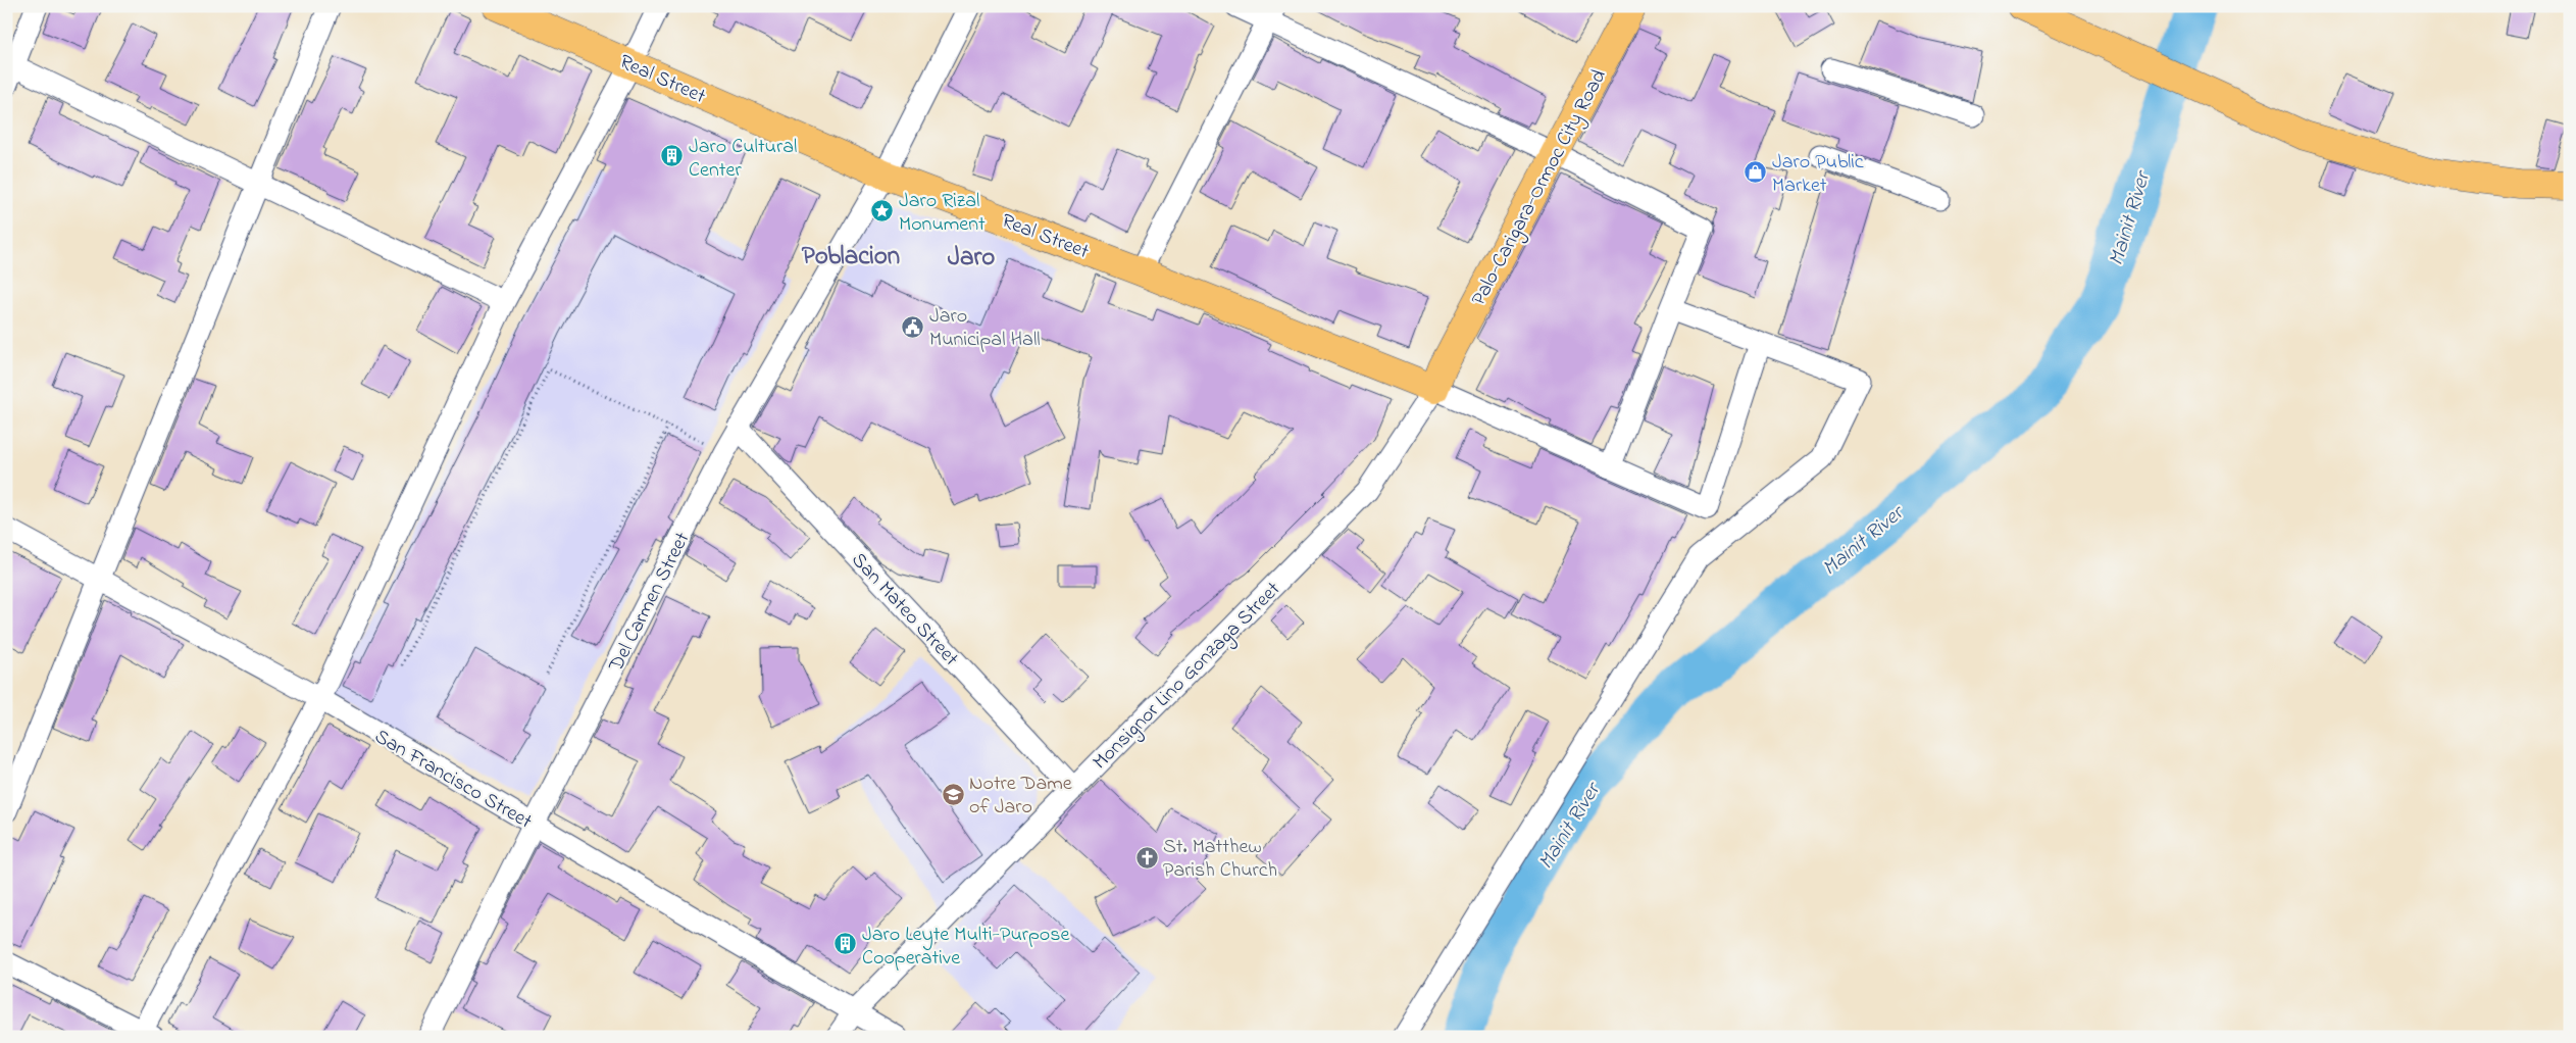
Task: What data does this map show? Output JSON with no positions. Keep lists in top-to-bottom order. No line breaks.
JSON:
{"streets":{"main road":["Real Street","Palo-Carigara-Ormoc City Road"],"street":["Del Carmen Street","San Mateo Street","Monsignor Lino Gonzaga Street","San Francisco Street"]},"crossings":[["Real Street","Palo-Carigara-Ormoc City Road"],["Real Street","Del Carmen Street"],["Real Street","Monsignor Lino Gonzaga Street"],["Palo-Carigara-Ormoc City Road","Monsignor Lino Gonzaga Street"],["Del Carmen Street","San Mateo Street"],["Del Carmen Street","San Francisco Street"],["San Mateo Street","Monsignor Lino Gonzaga Street"],["Monsignor Lino Gonzaga Street","San Francisco Street"]],"districts":["Poblacion","Jaro"],"water":["Mainit River"],"places":{"building":["Jaro Cultural Center","Jaro Leyte Multi-Purpose Cooperative"],"shop":["Jaro Public Market"],"place":["Jaro Rizal Monument"],"public building":["Jaro Municipal Hall"],"school or university":["Notre Dame of Jaro"],"church":["St. Matthew Parish Church"]}}
